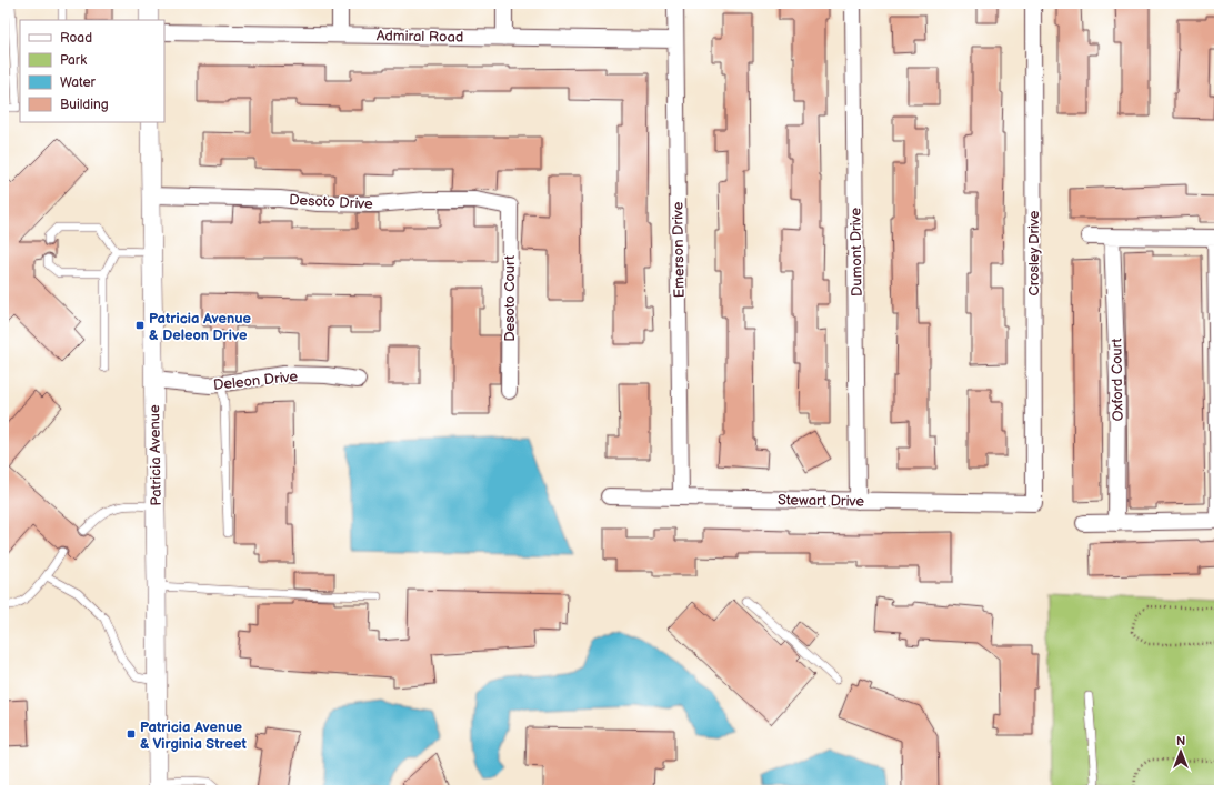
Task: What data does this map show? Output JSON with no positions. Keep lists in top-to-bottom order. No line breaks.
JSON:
{"streets":{"street":["Admiral Road","Desoto Drive","Emerson Drive","Dumont Drive","Crosley Drive","Desoto Court","Deleon Drive","Oxford Court","Patricia Avenue","Stewart Drive"]},"crossings":[["Admiral Road","Emerson Drive"],["Desoto Drive","Desoto Court"],["Desoto Drive","Patricia Avenue"],["Emerson Drive","Stewart Drive"],["Dumont Drive","Stewart Drive"],["Crosley Drive","Stewart Drive"],["Deleon Drive","Patricia Avenue"]],"places":{"transit":["Patricia Avenue & Deleon Drive","Patricia Avenue & Virginia Street"]},"legend":["Road","Park","Water","Building"],"north":"top"}
